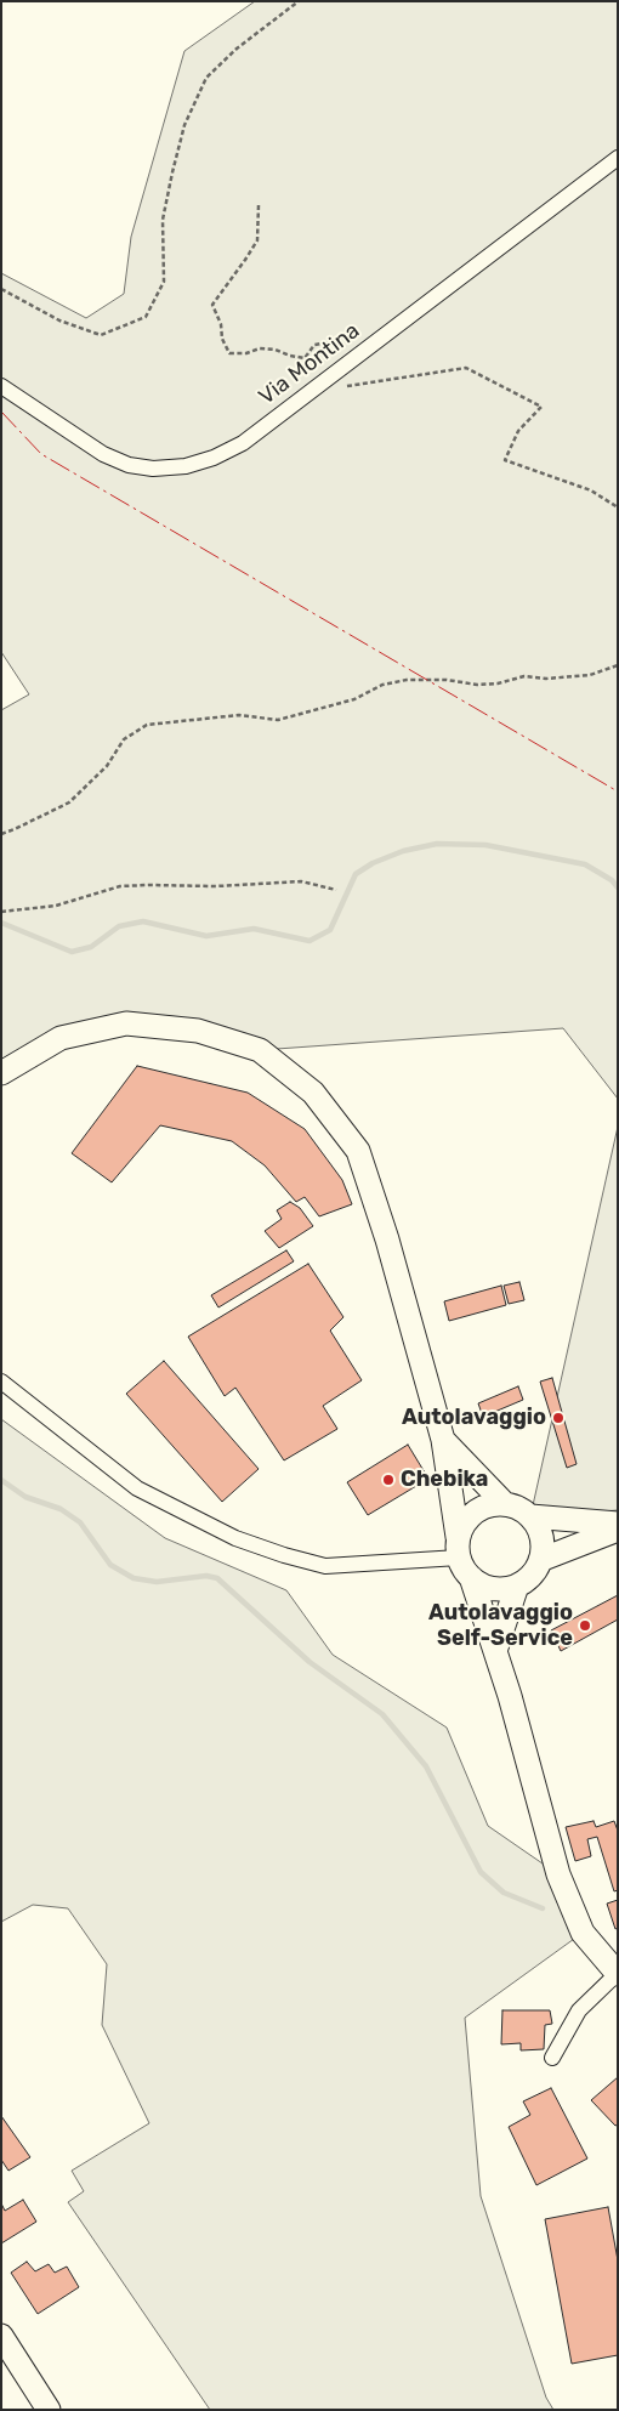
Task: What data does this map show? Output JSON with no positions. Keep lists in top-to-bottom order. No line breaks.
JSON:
{"streets":{"street":["Via Montina"]},"places":["Autolavaggio","Chebika","Autolavaggio Self-Service"]}
